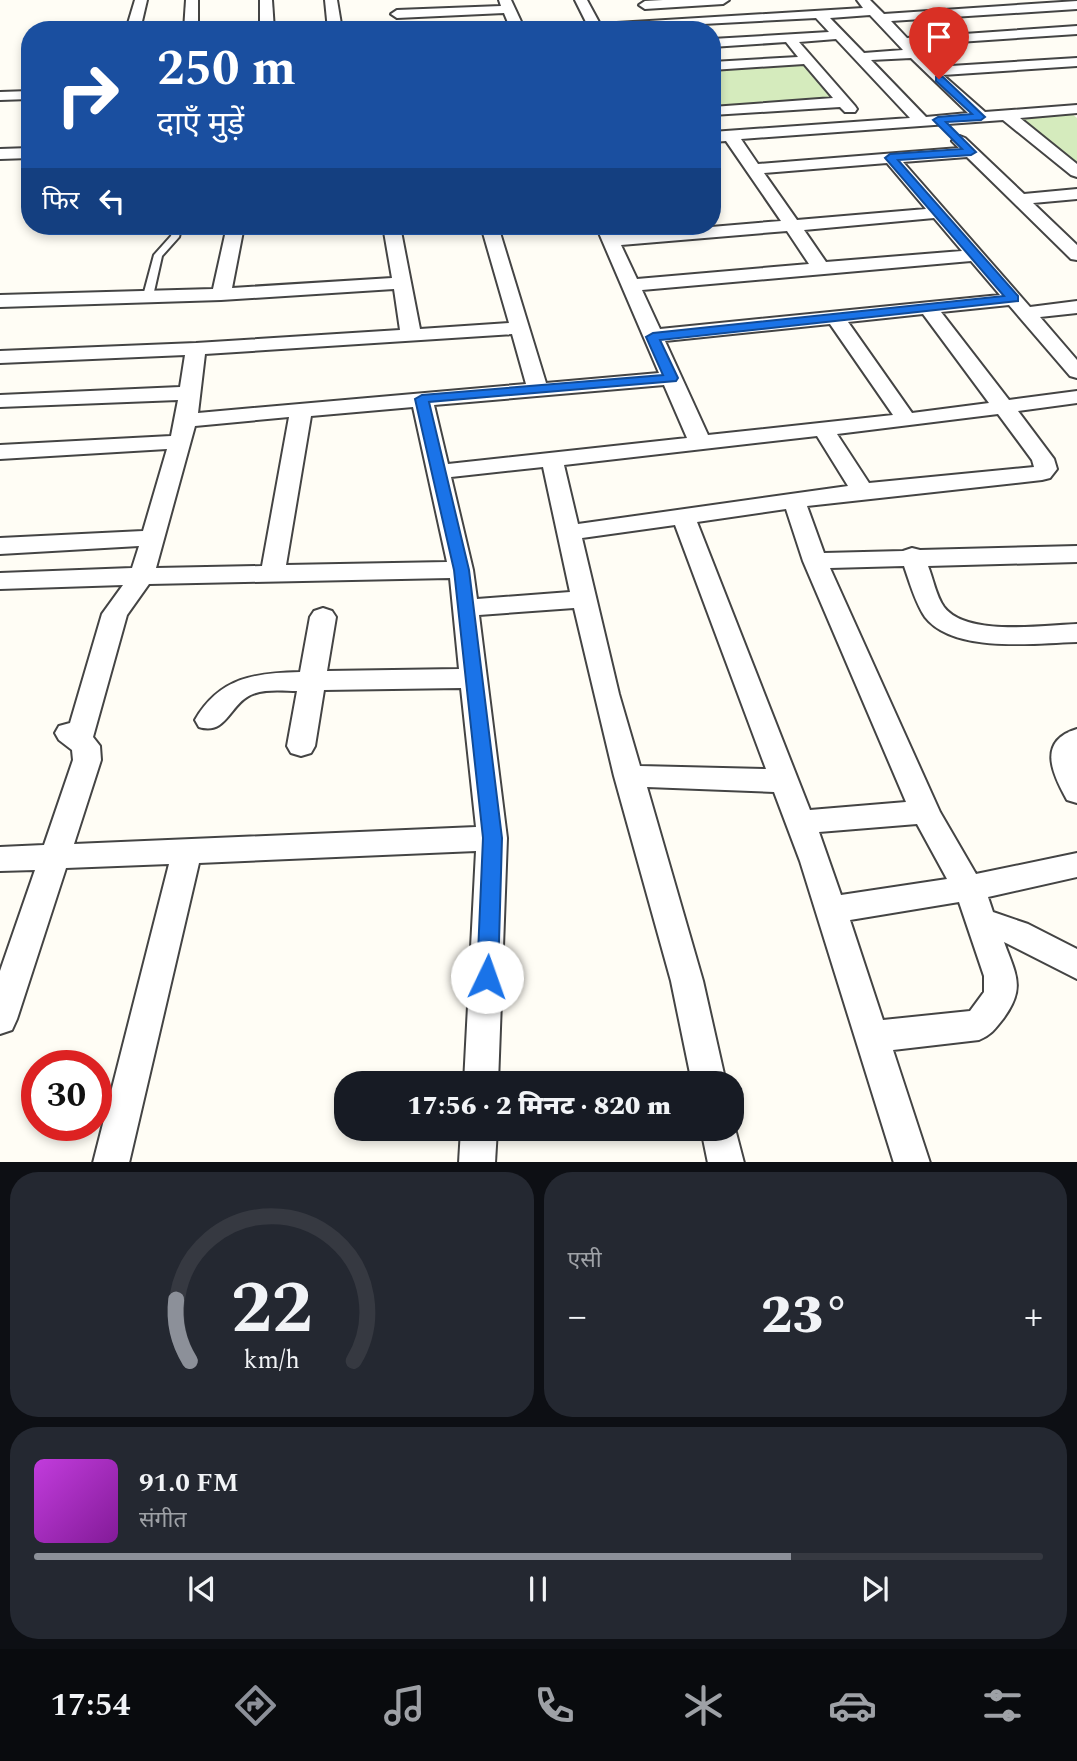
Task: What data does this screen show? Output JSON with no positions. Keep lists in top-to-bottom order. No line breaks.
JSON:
{"page":{"turn":["250 m","दाएँ मुड़ें"],"then":"फिर","limit":"30","trip":"17:56 · 2 मिनट · 820 m","tile":"एसी","heat":["−","23°","+"],"song":["91.0 FM","संगीत"],"tabs":"17:54","gauge":["22","km/h"]}}
